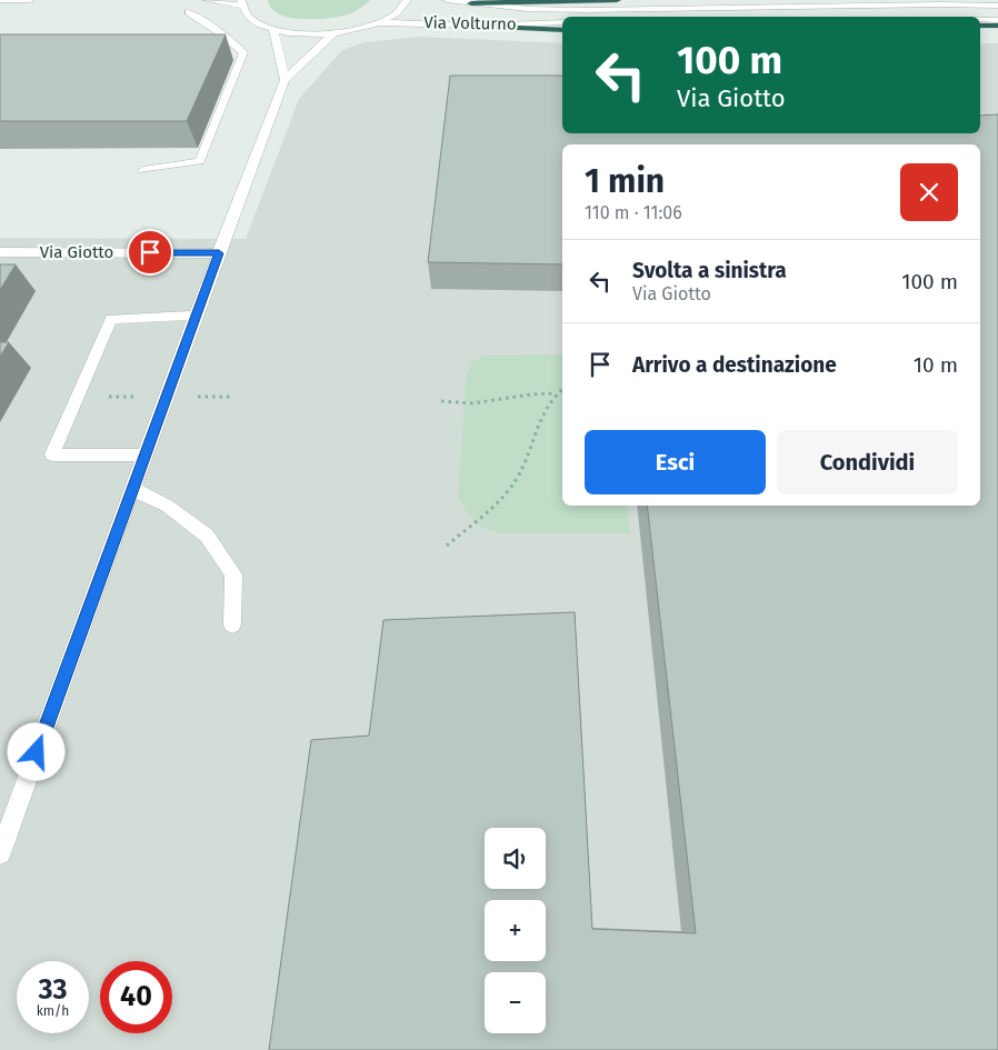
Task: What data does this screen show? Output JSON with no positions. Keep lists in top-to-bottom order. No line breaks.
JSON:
{"streets":{"street":["Via Volturno","Via Giotto"]},"page":{"turn":["100 m","Via Giotto"],"heading":["1 min","110 m · 11:06"],"list":[{"name":"Svolta a sinistra","note":"Via Giotto","value":"100 m"},{"name":"Arrivo a destinazione","value":"10 m"}],"buttons":["Esci","Condividi"],"map_buttons":["+","−"],"speed":"33 km/h","limit":"40"}}
